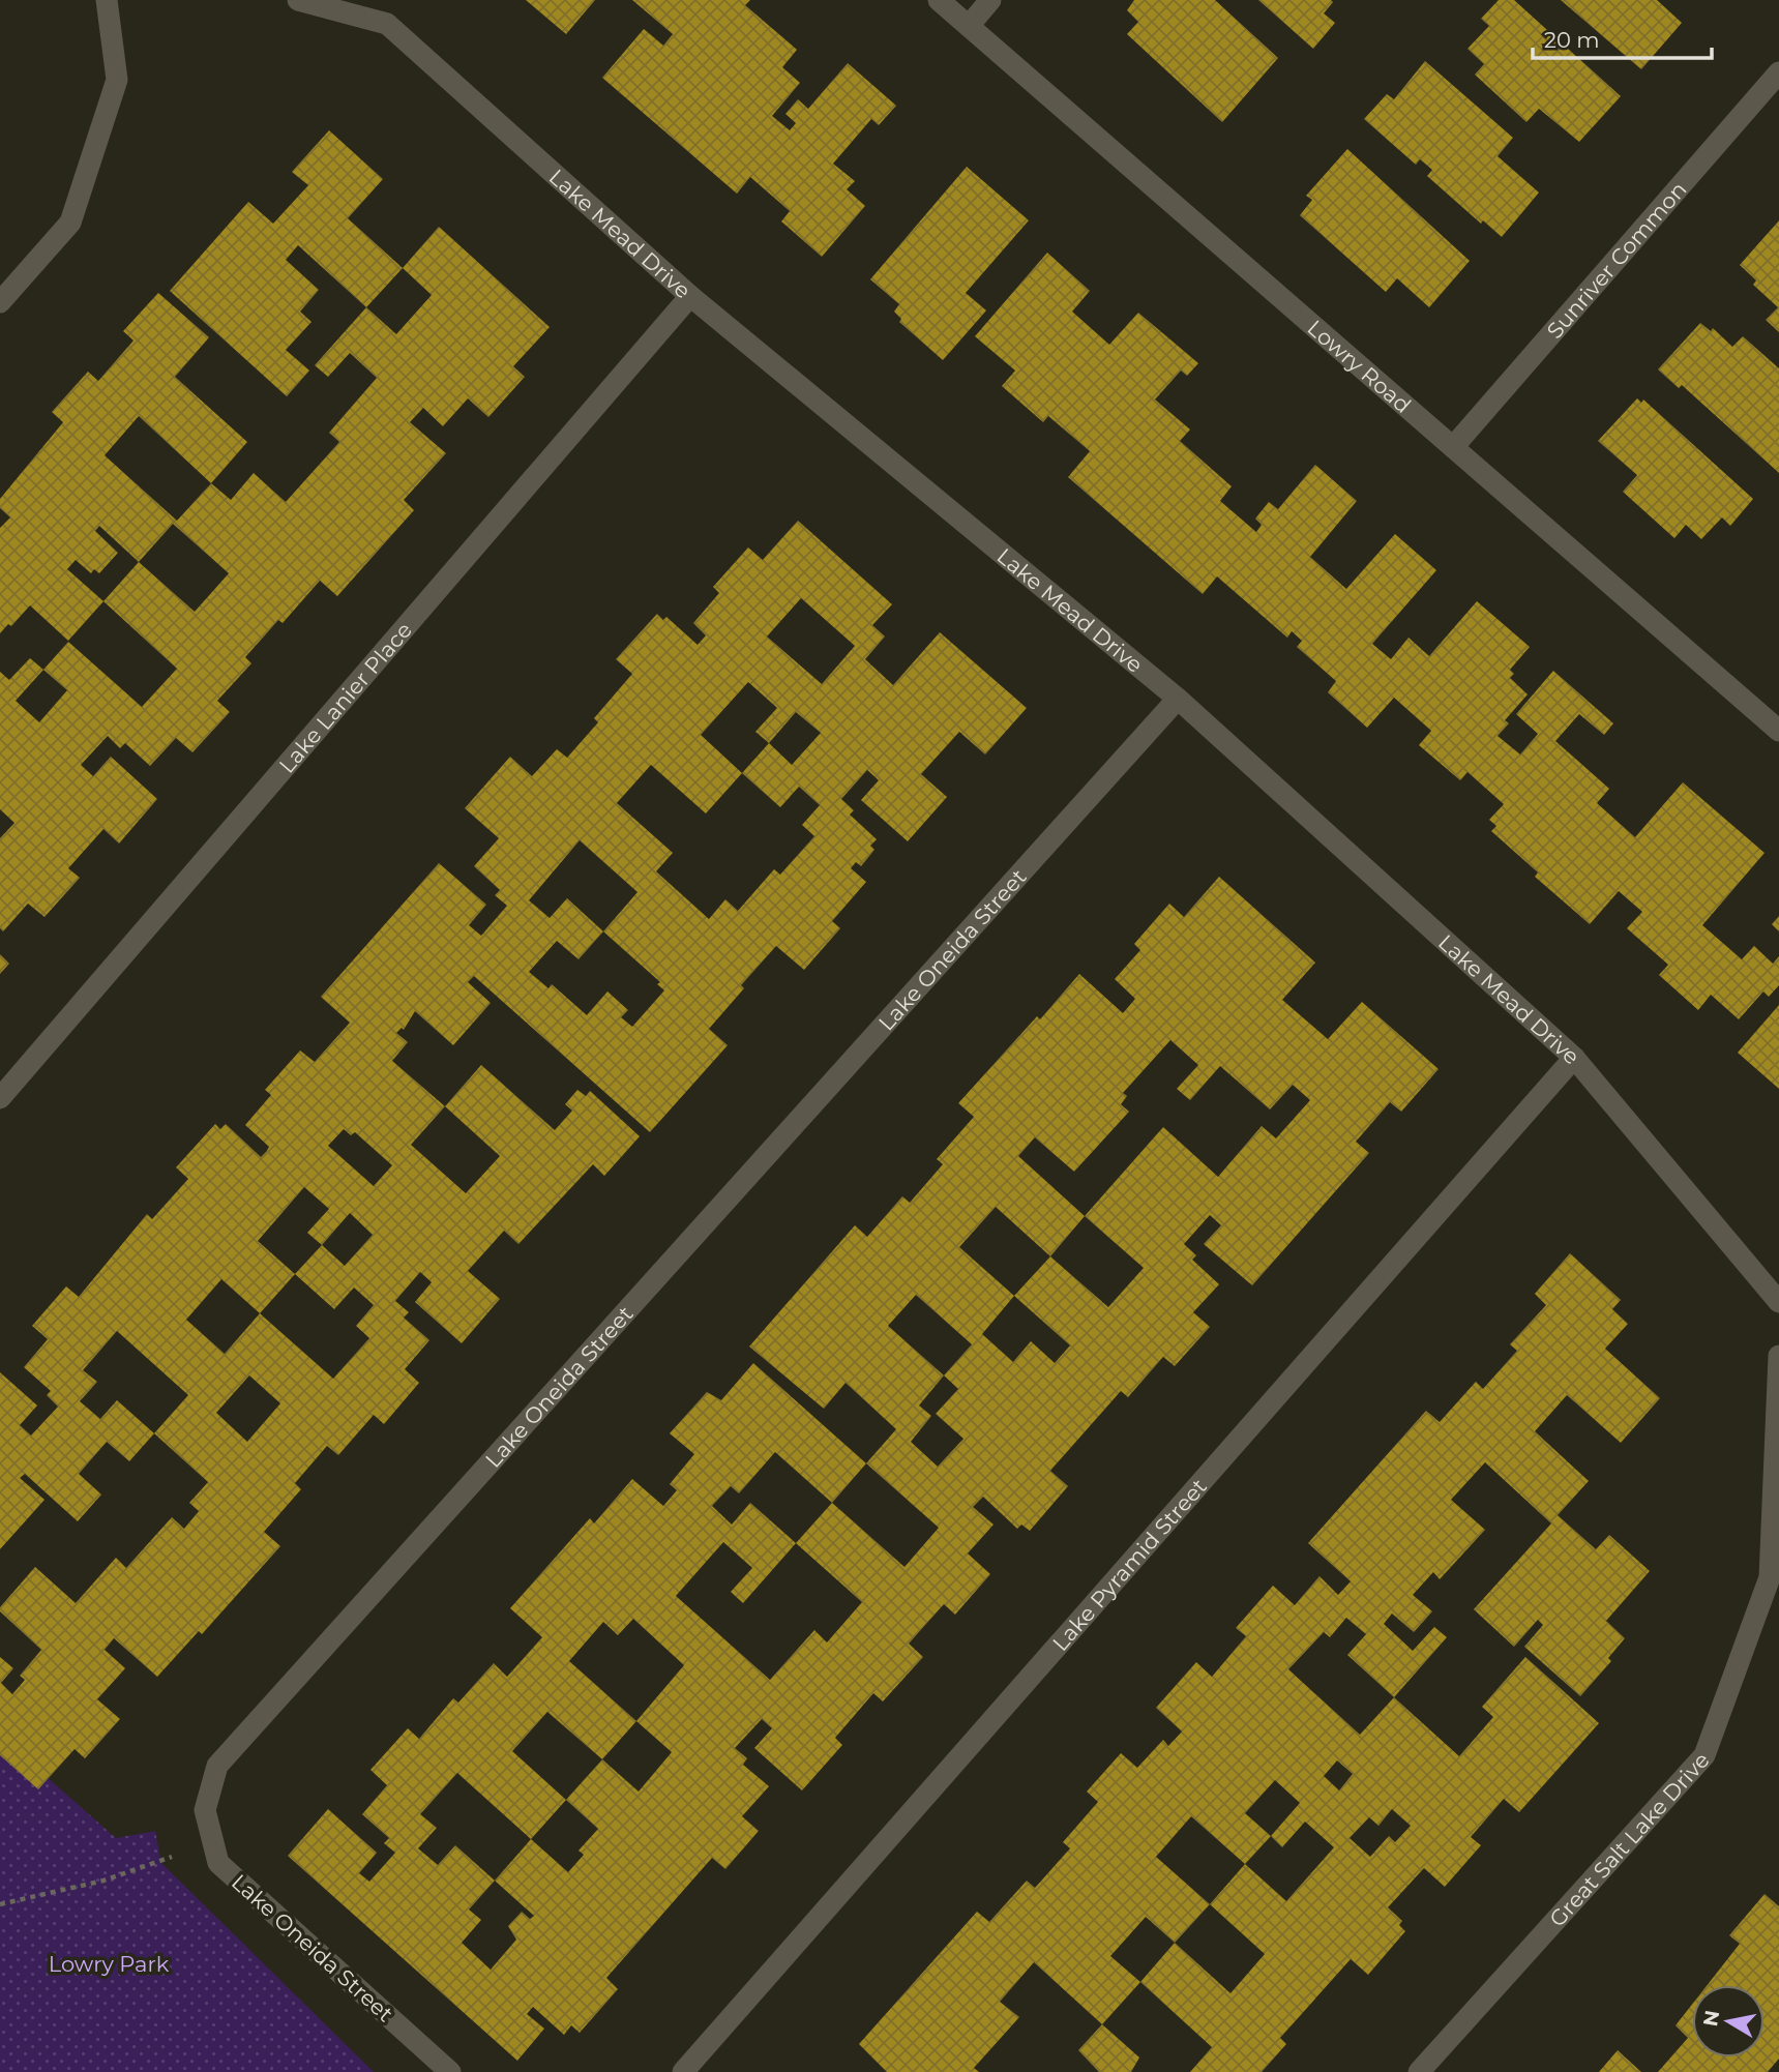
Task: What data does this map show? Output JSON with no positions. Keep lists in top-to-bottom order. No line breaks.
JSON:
{"streets":{"street":["Lake Mead Drive","Sunriver Common","Lowry Road","Lake Lanier Place","Lake Oneida Street","Lake Pyramid Street","Great Salt Lake Drive"]},"crossings":[["Lake Mead Drive","Lake Lanier Place"],["Lake Mead Drive","Lake Oneida Street"],["Lake Mead Drive","Lake Pyramid Street"],["Sunriver Common","Lowry Road"]],"parks":["Lowry Park"],"scale_bar":"20 m","north":"left"}
